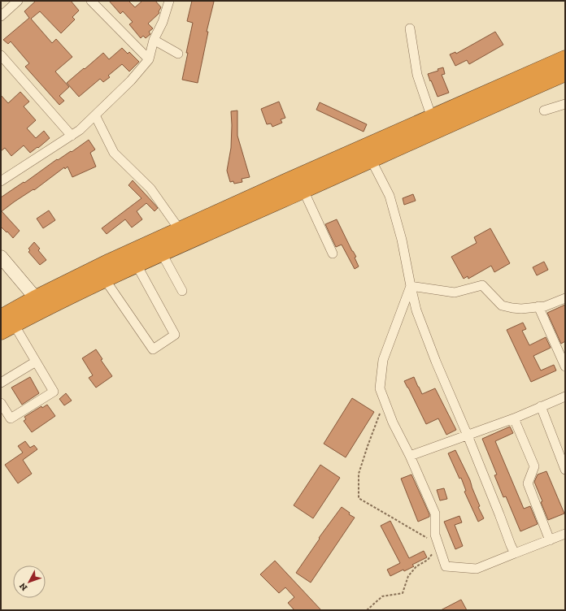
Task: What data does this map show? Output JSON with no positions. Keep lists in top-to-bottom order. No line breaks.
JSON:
{"north":"bottom left"}
